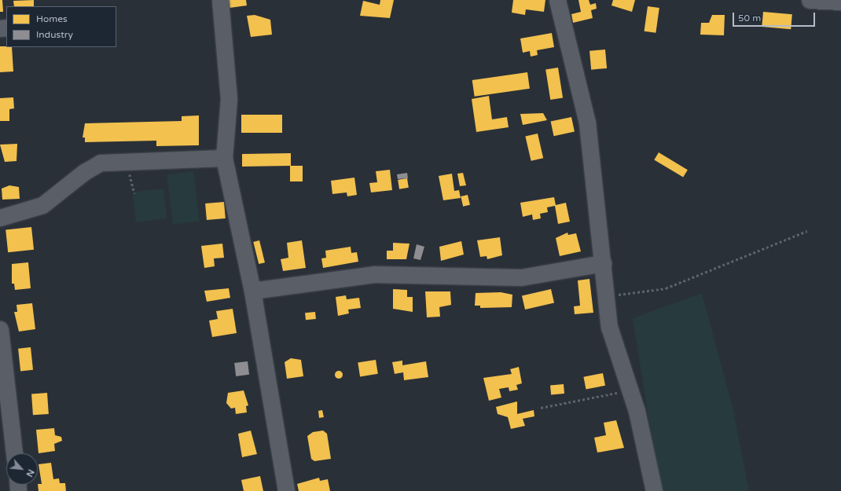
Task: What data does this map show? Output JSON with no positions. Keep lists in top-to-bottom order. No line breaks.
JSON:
{"legend":["Homes","Industry"],"scale_bar":"50 m","north":"bottom right"}
